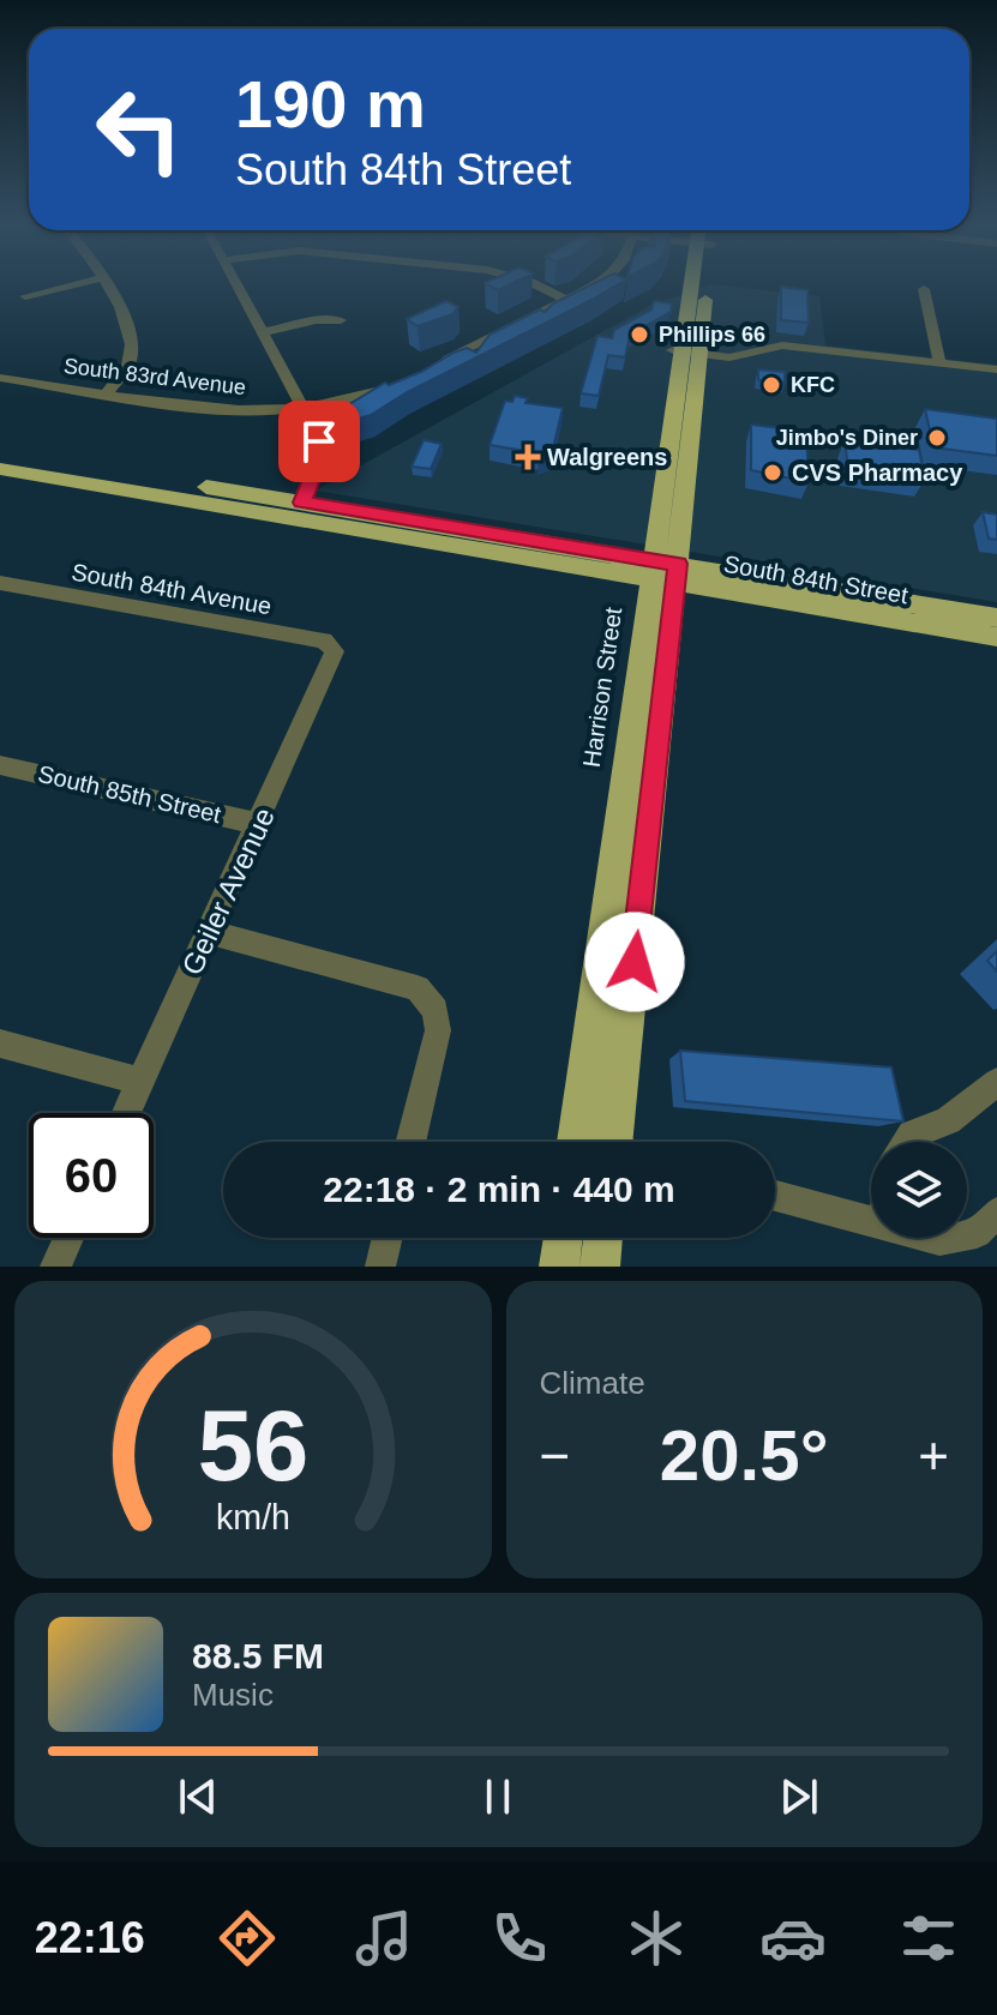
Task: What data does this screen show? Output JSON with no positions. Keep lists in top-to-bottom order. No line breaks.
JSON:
{"streets":{"main road":["South 84th Street","Harrison Street"],"street":["South 83rd Avenue","South 84th Avenue","South 85th Street","Geiler Avenue"]},"crossings":[["South 84th Street","Harrison Street"],["South 84th Avenue","Geiler Avenue"],["South 85th Street","Geiler Avenue"]],"places":{"other":["Phillips 66","KFC","Jimbo's Diner","CVS Pharmacy"],"health":["Walgreens"]},"page":{"turn":["190 m","South 84th Street"],"limit":"60","trip":"22:18 · 2 min · 440 m","tile":"Climate","heat":["−","20.5°","+"],"song":["88.5 FM","Music"],"tabs":"22:16","gauge":["56","km/h"]}}
